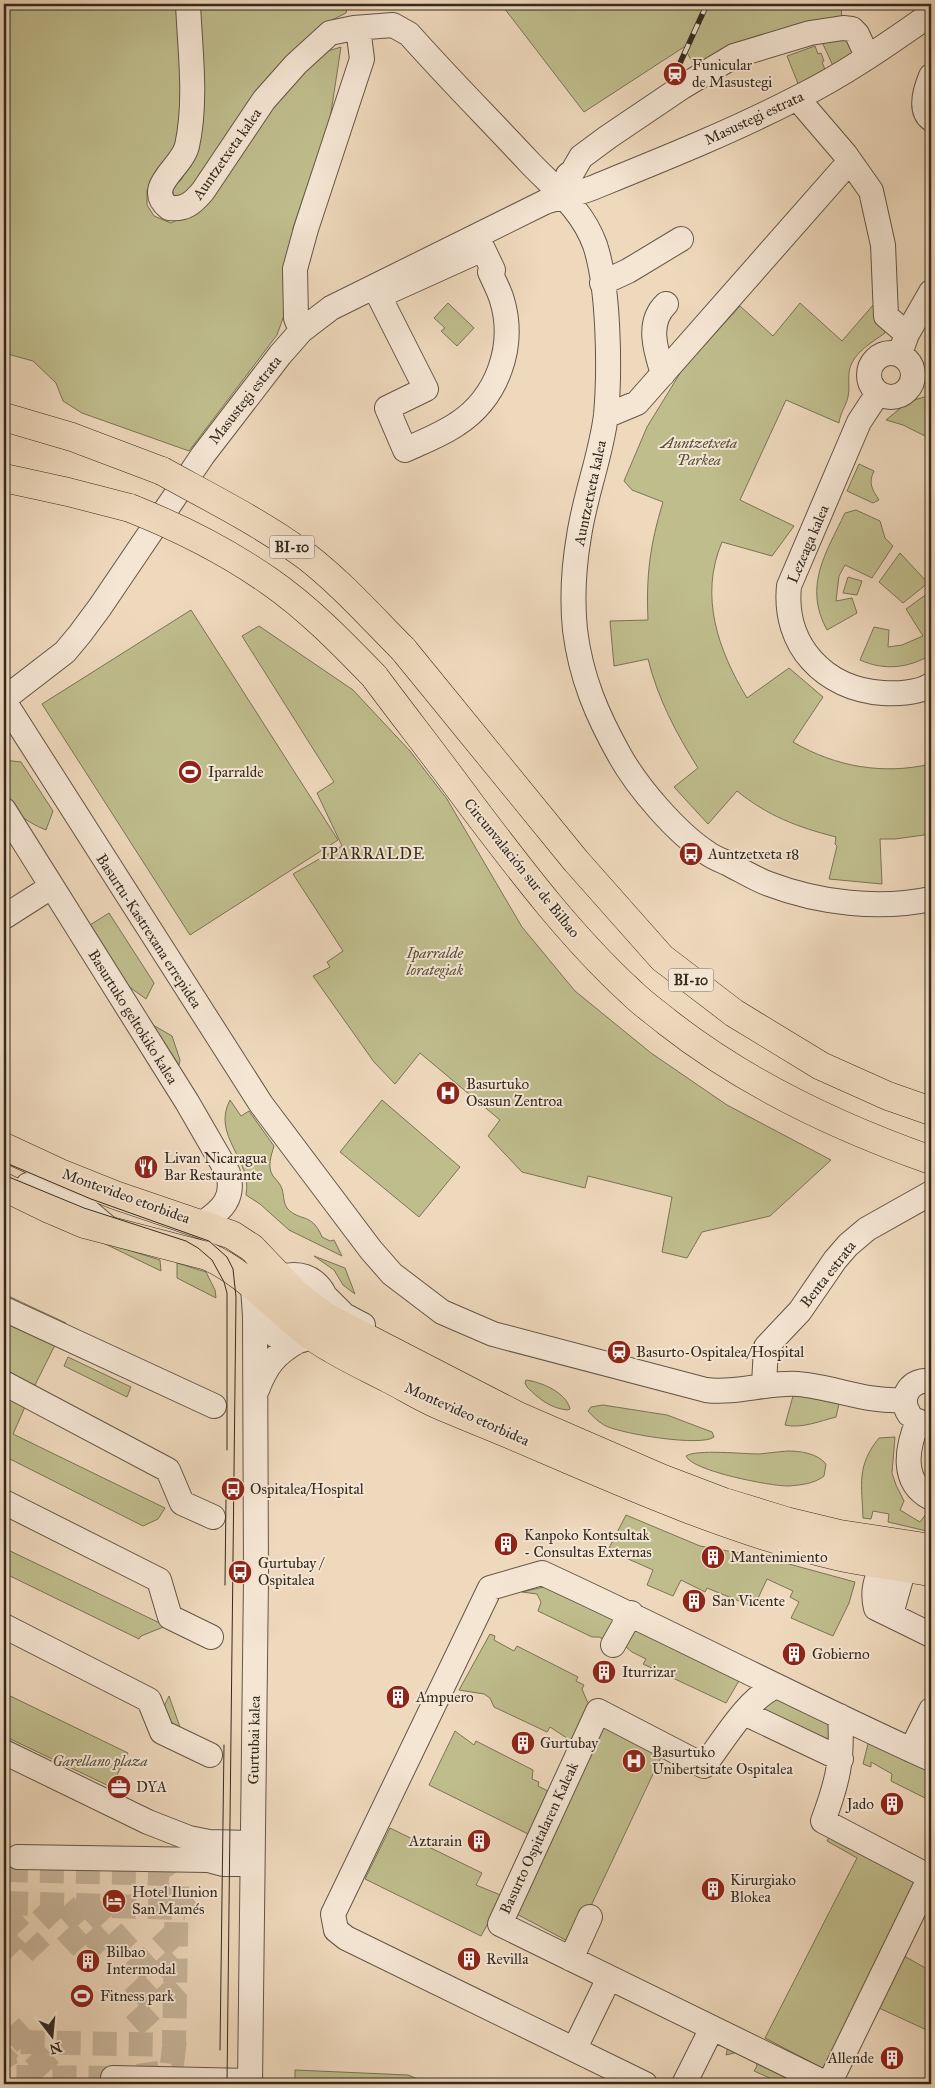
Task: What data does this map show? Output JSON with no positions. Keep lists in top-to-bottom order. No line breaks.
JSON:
{"streets":{"main road":["BI-10","Circunvalación sur de Bilbao","Montevideo etorbidea"],"street":["Masustegi estrata","Auntzetxeta kalea","Lezeaga kalea","Basurtu-Kastrexana errepidea","Basurtuko geltokiko kalea","Benta estrata","Gurtubai kalea","Basurto Ospitalaren Kaleak"]},"crossings":[["Masustegi estrata","Auntzetxeta kalea"],["Masustegi estrata","Basurtu-Kastrexana errepidea"],["Basurtu-Kastrexana errepidea","Benta estrata"],["Basurtuko geltokiko kalea","Montevideo etorbidea"],["Montevideo etorbidea","Gurtubai kalea"]],"districts":["IPARRALDE"],"parks":["Auntzetxeta Parkea","Iparralde lorategiak","Garellano plaza"],"places":{"station":["Funicular de Masustegi","Basurto-Ospitalea/Hospital"],"sports":["Iparralde","Fitness park"],"bus stop":["Auntzetxeta 18","Ospitalea/Hospital","Gurtubay / Ospitalea"],"hospital":["Basurtuko Osasun Zentroa","Basurtuko Unibertsitate Ospitalea"],"restaurant":["Livan Nicaragua Bar Restaurante"],"building":["Kanpoko Kontsultak - Consultas Externas","Mantenimiento","San Vicente","Gobierno","Iturrizar","Ampuero","Gurtubay","Jado","Aztarain","Kirurgiako Blokea","Revilla","Bilbao Intermodal","Allende"],"office":["DYA"],"hotel":["Hotel Ilunion San Mamés"]},"north":"bottom"}
